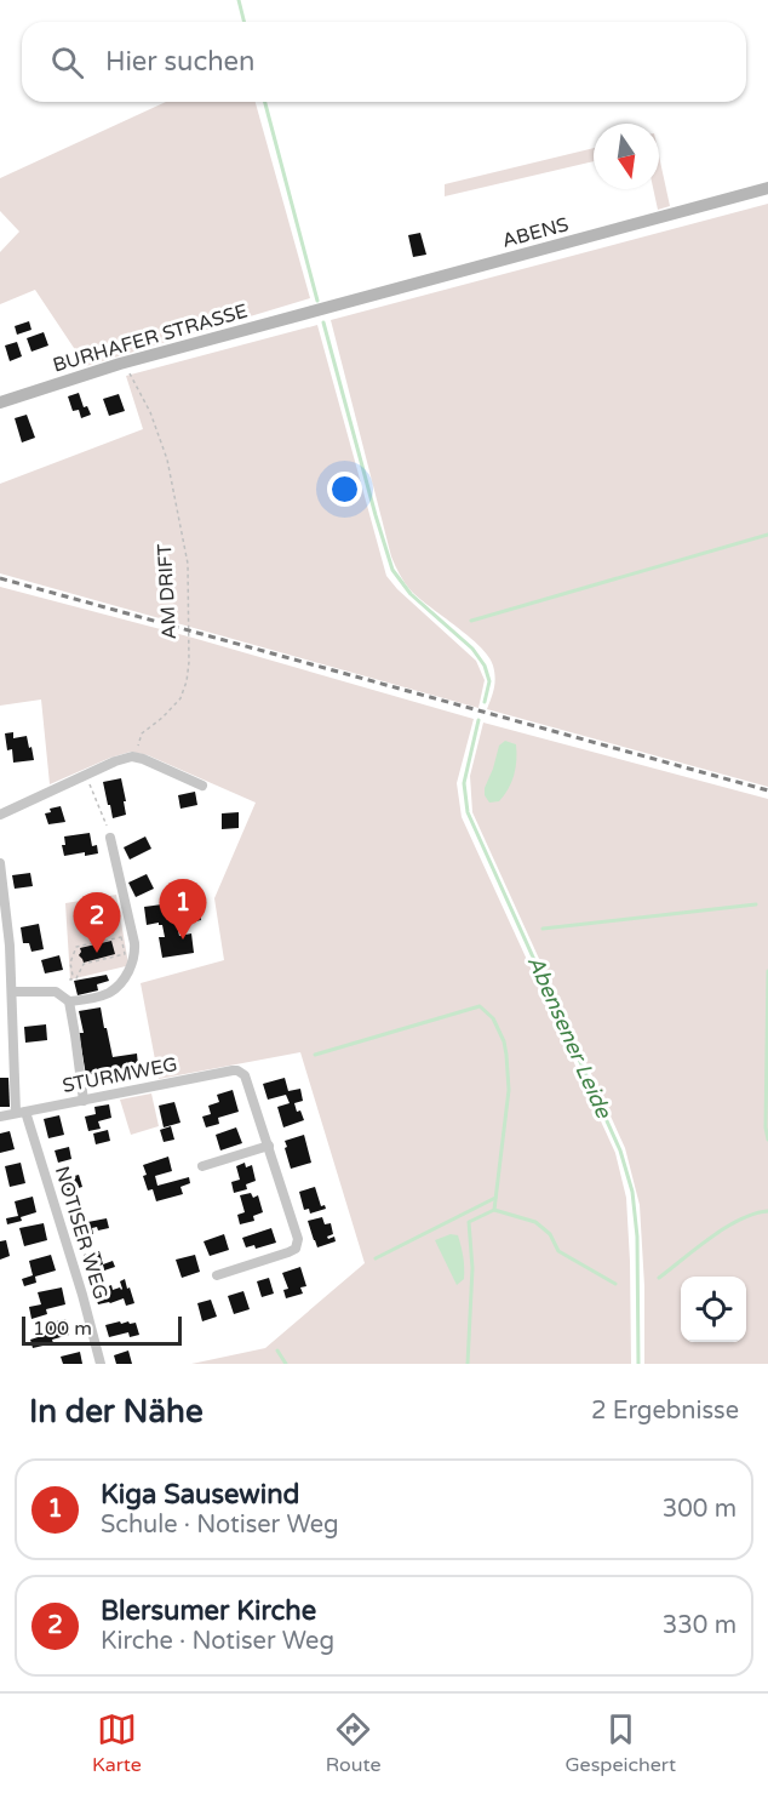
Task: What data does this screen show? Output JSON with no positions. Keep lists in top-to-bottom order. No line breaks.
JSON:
{"streets":{"main road":["ABENS","BURHAFER STRASSE"],"street":["STURMWEG","NOTISER WEG"],"path":["AM DRIFT"]},"crossings":[["ABENS","BURHAFER STRASSE"],["STURMWEG","NOTISER WEG"]],"water":["Abensener Leide"],"scale_bar":"100 m","north":"bottom","page":{"search":"Hier suchen","pins":["1","2"],"scale":"100 m","heading":["In der Nähe","2 Ergebnisse"],"list":[{"mark":"1","name":"Kiga Sausewind","note":"Schule · Notiser Weg","value":"300 m"},{"mark":"2","name":"Blersumer Kirche","note":"Kirche · Notiser Weg","value":"330 m"}],"nav":["Karte","Route","Gespeichert"]}}
